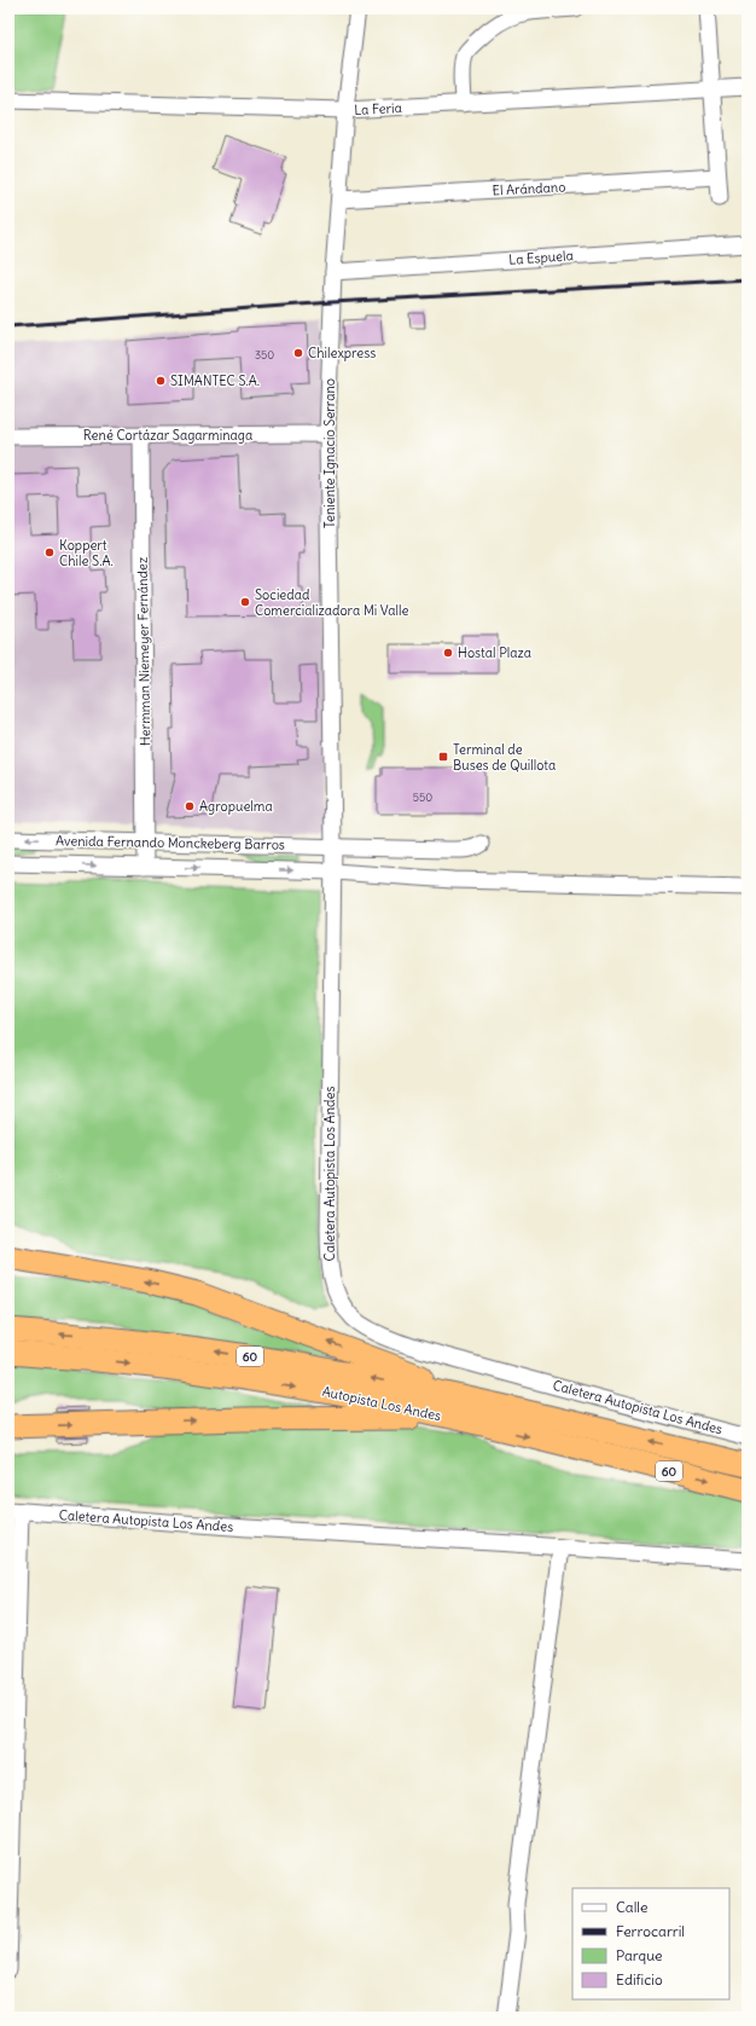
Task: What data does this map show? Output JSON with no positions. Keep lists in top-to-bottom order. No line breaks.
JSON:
{"streets":{"highway":["60","Autopista Los Andes"],"street":["La Feria","El Arándano","La Espuela","René Cortázar Sagarminaga","Teniente Ignacio Serrano","Hermman Niemeyer Fernández","Avenida Fernando Monckeberg Barros","Caletera Autopista Los Andes"]},"crossings":[["La Feria","Teniente Ignacio Serrano"],["El Arándano","Teniente Ignacio Serrano"],["La Espuela","Teniente Ignacio Serrano"],["René Cortázar Sagarminaga","Teniente Ignacio Serrano"],["René Cortázar Sagarminaga","Hermman Niemeyer Fernández"],["Teniente Ignacio Serrano","Avenida Fernando Monckeberg Barros"],["Teniente Ignacio Serrano","Caletera Autopista Los Andes"],["Hermman Niemeyer Fernández","Avenida Fernando Monckeberg Barros"],["Avenida Fernando Monckeberg Barros","Caletera Autopista Los Andes"]],"places":{"other":["Chilexpress","SIMANTEC S.A.","Koppert Chile S.A.","Sociedad Comercializadora Mi Valle","Hostal Plaza","Agropuelma"],"transit":["Terminal de Buses de Quillota"]},"house_numbers":["350","550"],"legend":["Calle","Ferrocarril","Parque","Edificio"]}
